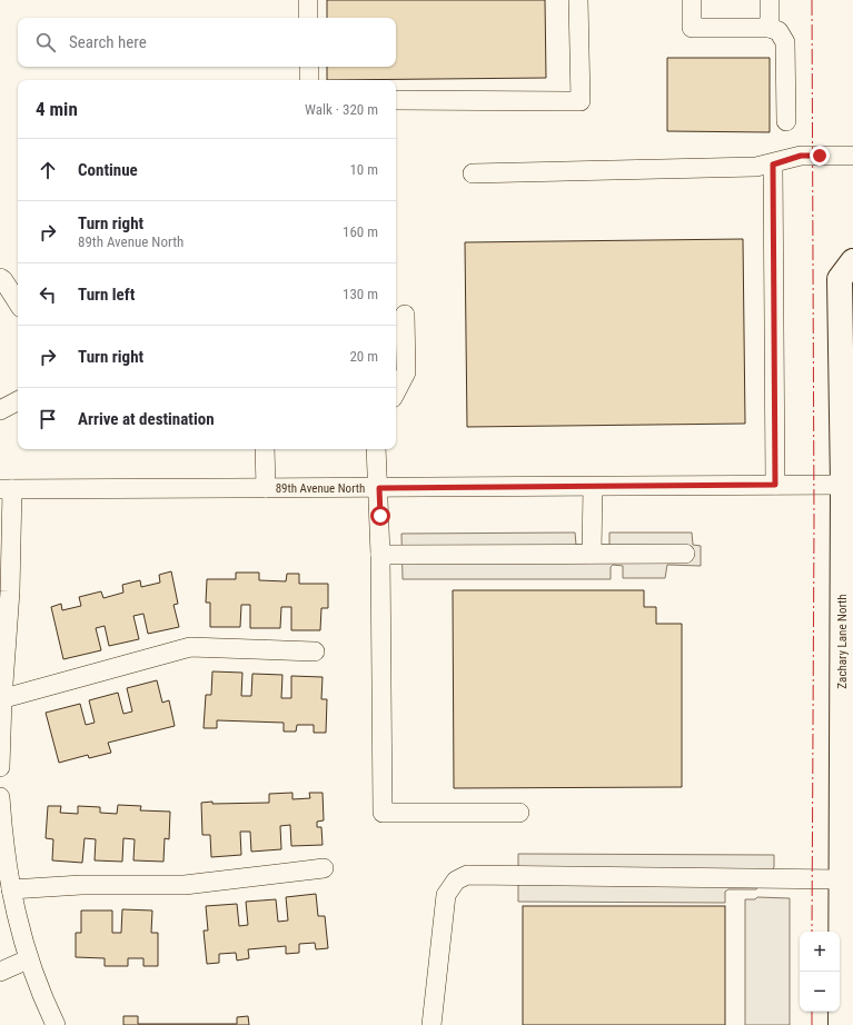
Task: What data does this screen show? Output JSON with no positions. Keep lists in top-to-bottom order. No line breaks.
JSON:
{"streets":{"main road":["Zachary Lane North"],"street":["89th Avenue North"]},"crossings":[["89th Avenue North","Zachary Lane North"]],"page":{"search":"Search here","heading":["4 min","Walk · 320 m"],"list":[["Continue","10 m"],["Turn right","89th Avenue North","160 m"],["Turn left","130 m"],["Turn right","20 m"],"Arrive at destination"],"map_buttons":["+","−"]}}
